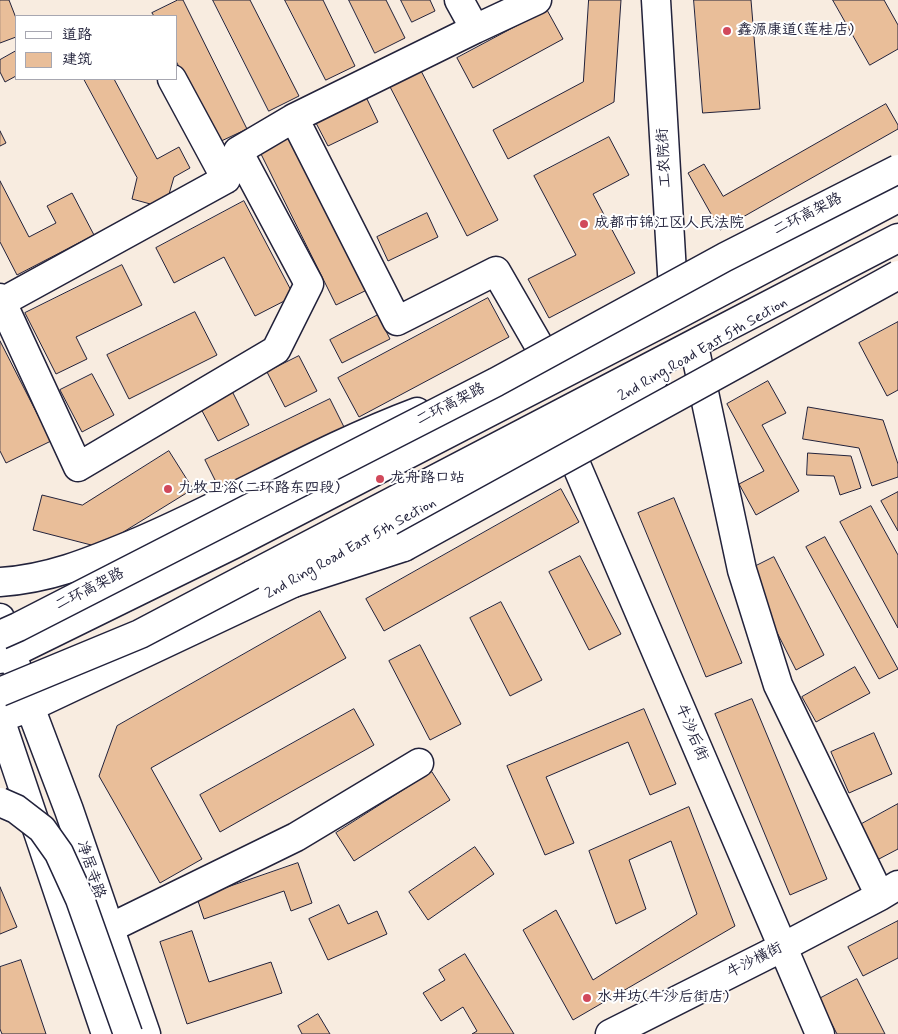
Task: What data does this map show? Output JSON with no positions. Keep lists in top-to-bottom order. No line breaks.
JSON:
{"streets":{"main road":["工农院街","二环高架路","2nd Ring Road East 5th Section","牛沙后街","净居寺路","牛沙横街"]},"crossings":[["二环高架路","净居寺路"],["2nd Ring Road East 5th Section","牛沙后街"],["2nd Ring Road East 5th Section","净居寺路"],["牛沙后街","牛沙横街"]],"places":["鑫源康道(莲桂店)","成都市锦江区人民法院","龙舟路口站","九牧卫浴(二环路东四段)","水井坊(牛沙后街店)"],"legend":["道路","建筑"]}
